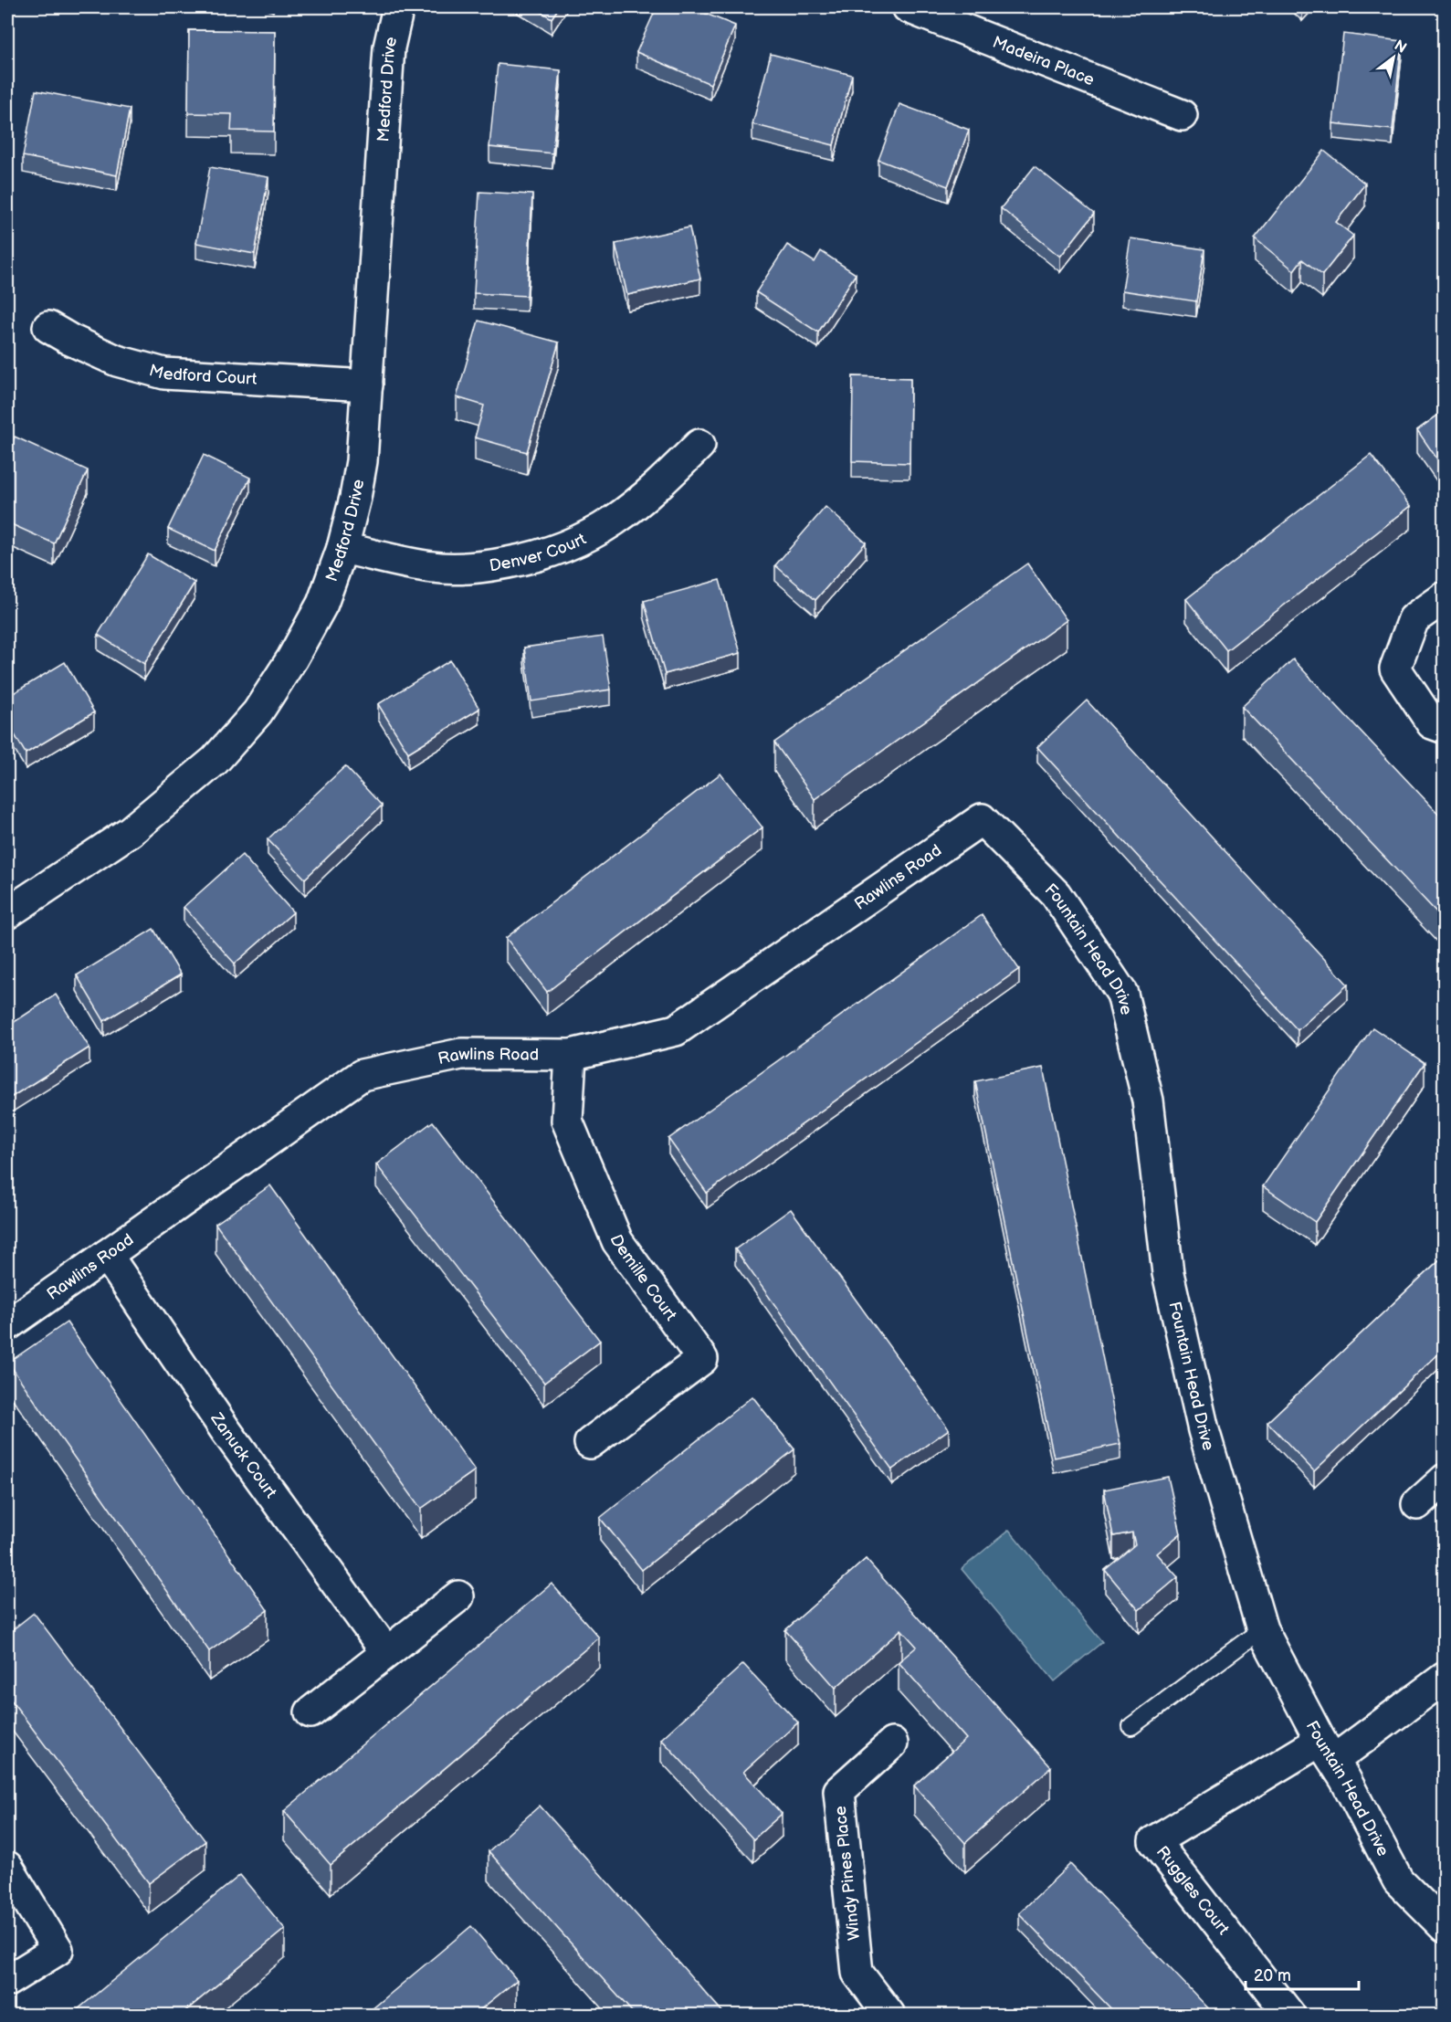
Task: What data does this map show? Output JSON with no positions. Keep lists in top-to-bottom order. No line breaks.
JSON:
{"streets":{"street":["Madeira Place","Medford Drive","Medford Court","Denver Court","Rawlins Road","Fountain Head Drive","Demille Court","Zanuck Court","Windy Pines Place","Ruggles Court"]},"crossings":[["Medford Drive","Medford Court"],["Medford Drive","Denver Court"],["Rawlins Road","Fountain Head Drive"],["Rawlins Road","Demille Court"],["Rawlins Road","Zanuck Court"],["Fountain Head Drive","Ruggles Court"]],"scale_bar":"20 m","north":"top right"}
